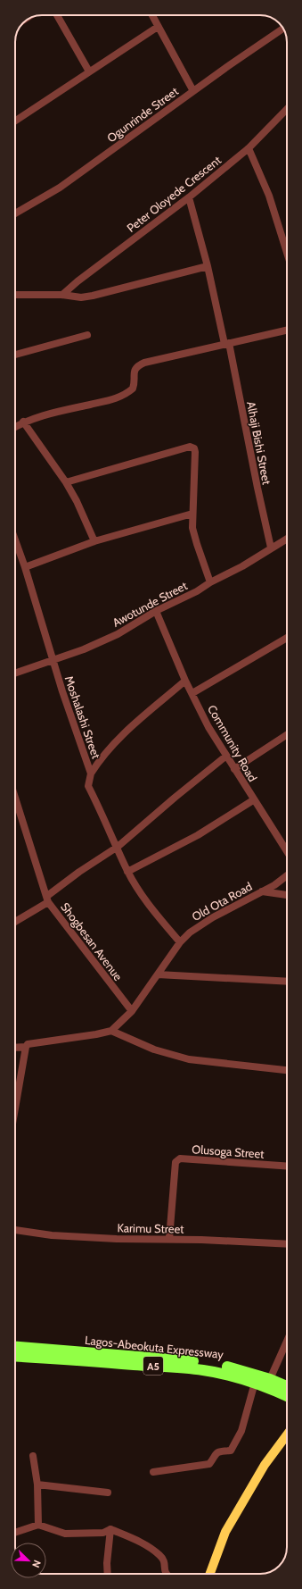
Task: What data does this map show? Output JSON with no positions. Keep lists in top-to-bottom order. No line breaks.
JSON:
{"streets":{"highway":["Lagos-Abeokuta Expressway","A5"],"street":["Ogunrinde Street","Peter Oloyede Crescent","Alhaji Bishi Street","Awotunde Street","Moshalashi Street","Community Road","Old Ota Road","Shogbesan Avenue","Olusoga Street","Karimu Street"]},"crossings":[["Peter Oloyede Crescent","Alhaji Bishi Street"],["Alhaji Bishi Street","Awotunde Street"],["Awotunde Street","Moshalashi Street"],["Awotunde Street","Community Road"],["Moshalashi Street","Old Ota Road"],["Old Ota Road","Shogbesan Avenue"],["Olusoga Street","Karimu Street"]],"north":"bottom right"}
